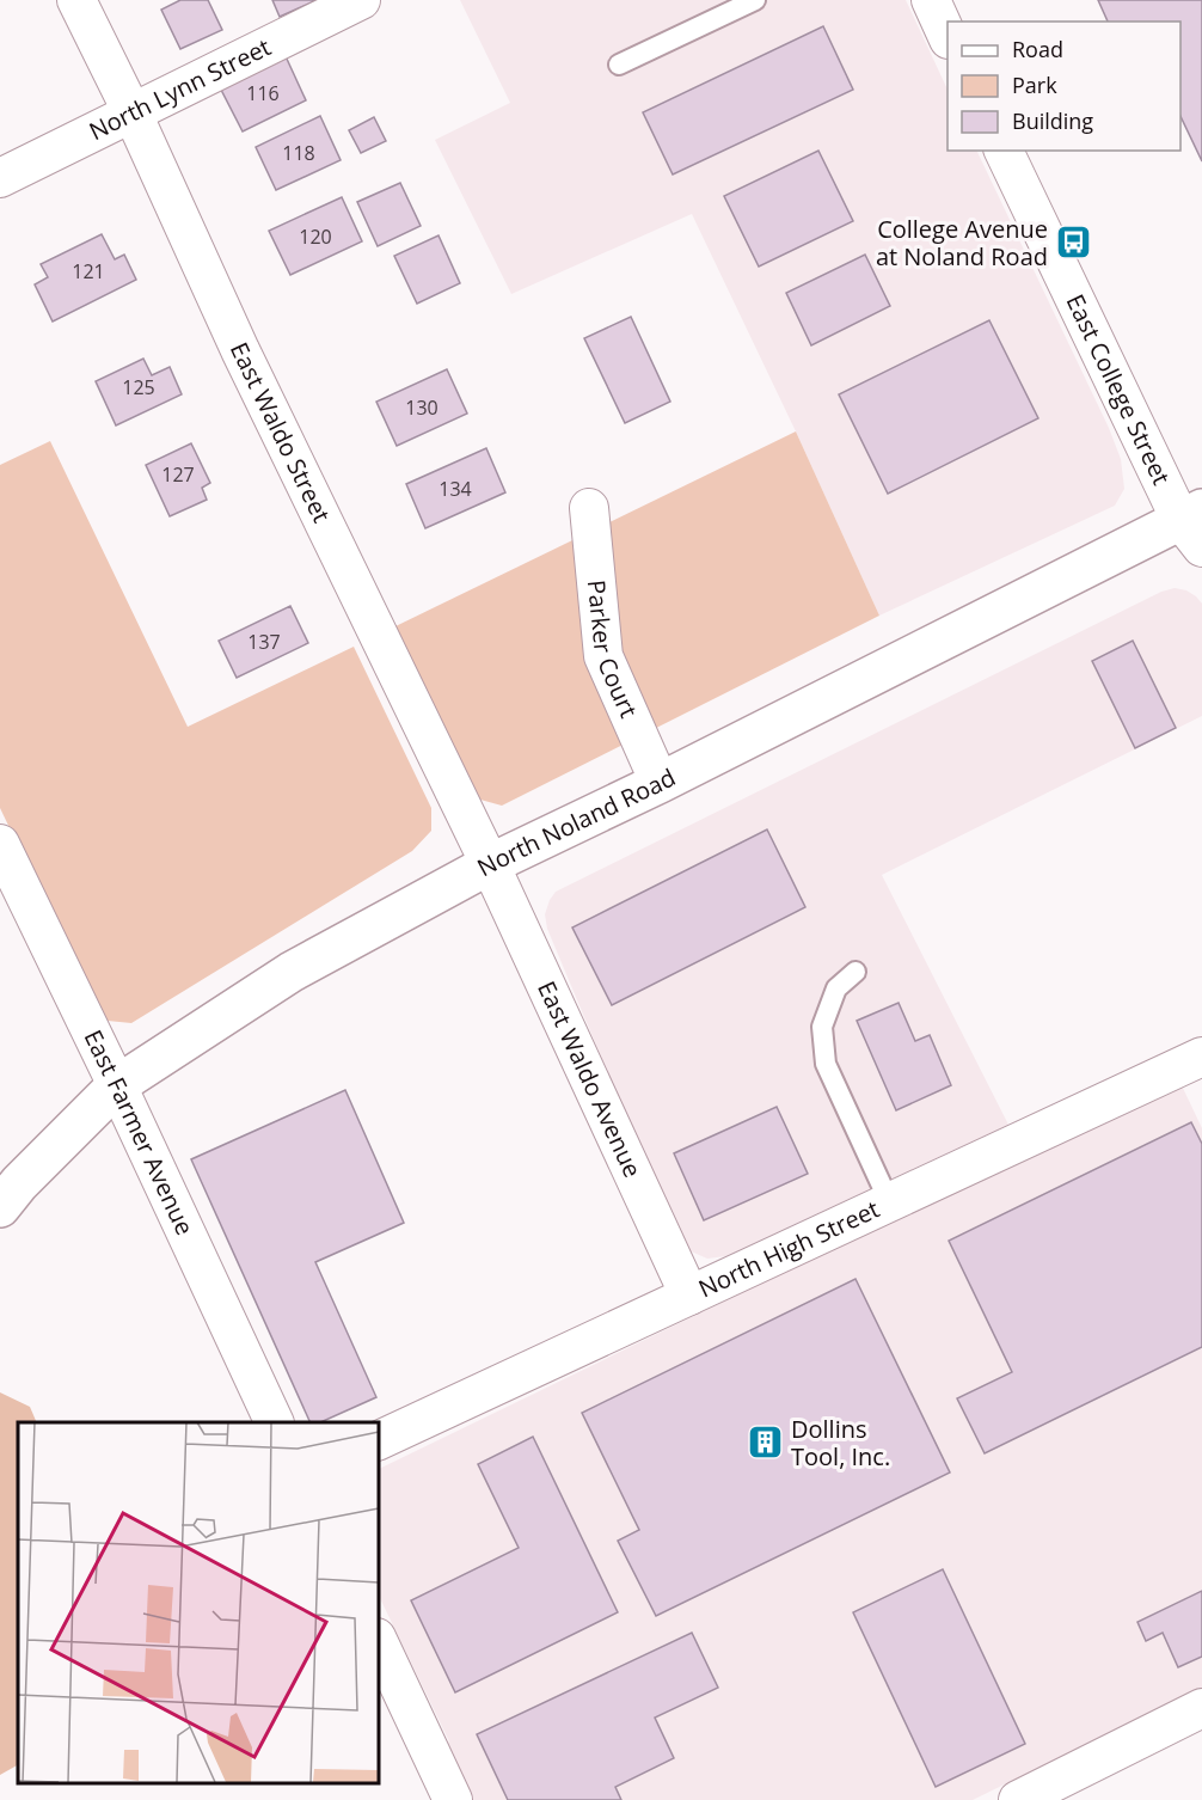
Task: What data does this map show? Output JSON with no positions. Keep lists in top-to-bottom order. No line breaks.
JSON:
{"streets":{"main road":["North Noland Road"],"street":["North Lynn Street","East College Street","East Waldo Street","Parker Court","East Waldo Avenue","East Farmer Avenue","North High Street"]},"crossings":[["North Lynn Street","East Waldo Street"],["East College Street","North Noland Road"],["East Waldo Street","North Noland Road"],["East Waldo Street","East Waldo Avenue"],["Parker Court","North Noland Road"],["North Noland Road","East Waldo Avenue"],["North Noland Road","East Farmer Avenue"],["East Waldo Avenue","North High Street"]],"places":{"bus stop":["College Avenue at Noland Road"],"building":["Dollins Tool, Inc."]},"house_numbers":["116","118","120","121","125","130","127","134","137"],"legend":["Road","Park","Building"]}
